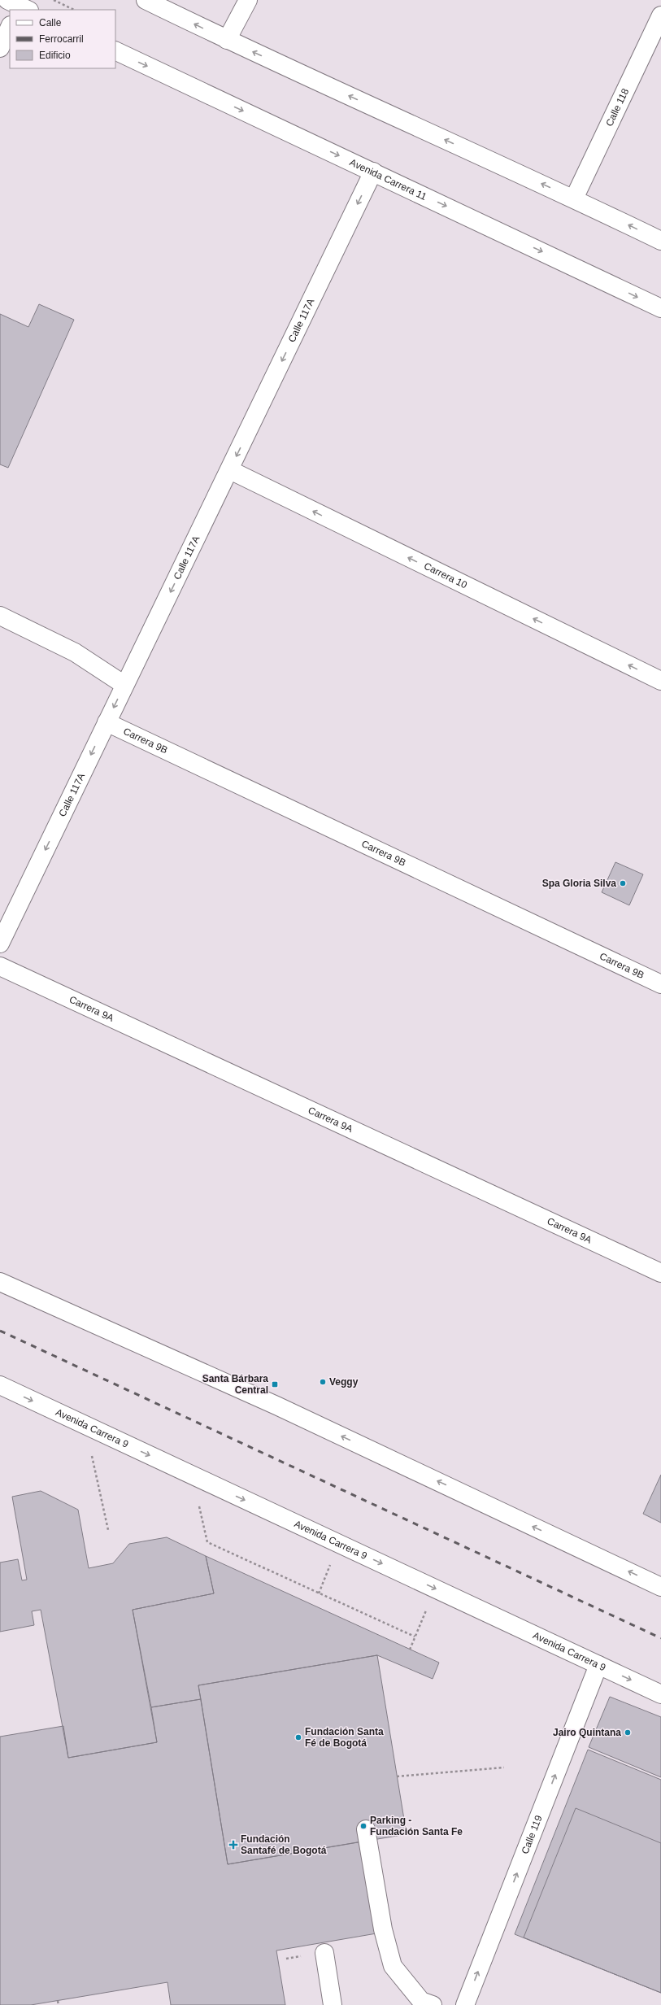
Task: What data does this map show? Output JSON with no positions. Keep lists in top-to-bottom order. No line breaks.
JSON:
{"streets":{"street":["Calle 118","Avenida Carrera 11","Calle 117A","Carrera 10","Carrera 9B","Carrera 9A","Avenida Carrera 9","Calle 119"]},"crossings":[["Avenida Carrera 11","Calle 117A"],["Calle 117A","Carrera 10"],["Calle 117A","Carrera 9B"],["Avenida Carrera 9","Calle 119"]],"one_way":["Calle 117A","Carrera 10","Calle 119"],"places":{"other":["Spa Gloria Silva","Veggy","Jairo Quintana","Fundación Santa Fé de Bogotá","Parking - Fundación Santa Fe"],"transit":["Santa Bárbara Central"],"health":["Fundación Santafé de Bogotá"]},"legend":["Calle","Ferrocarril","Edificio"]}
